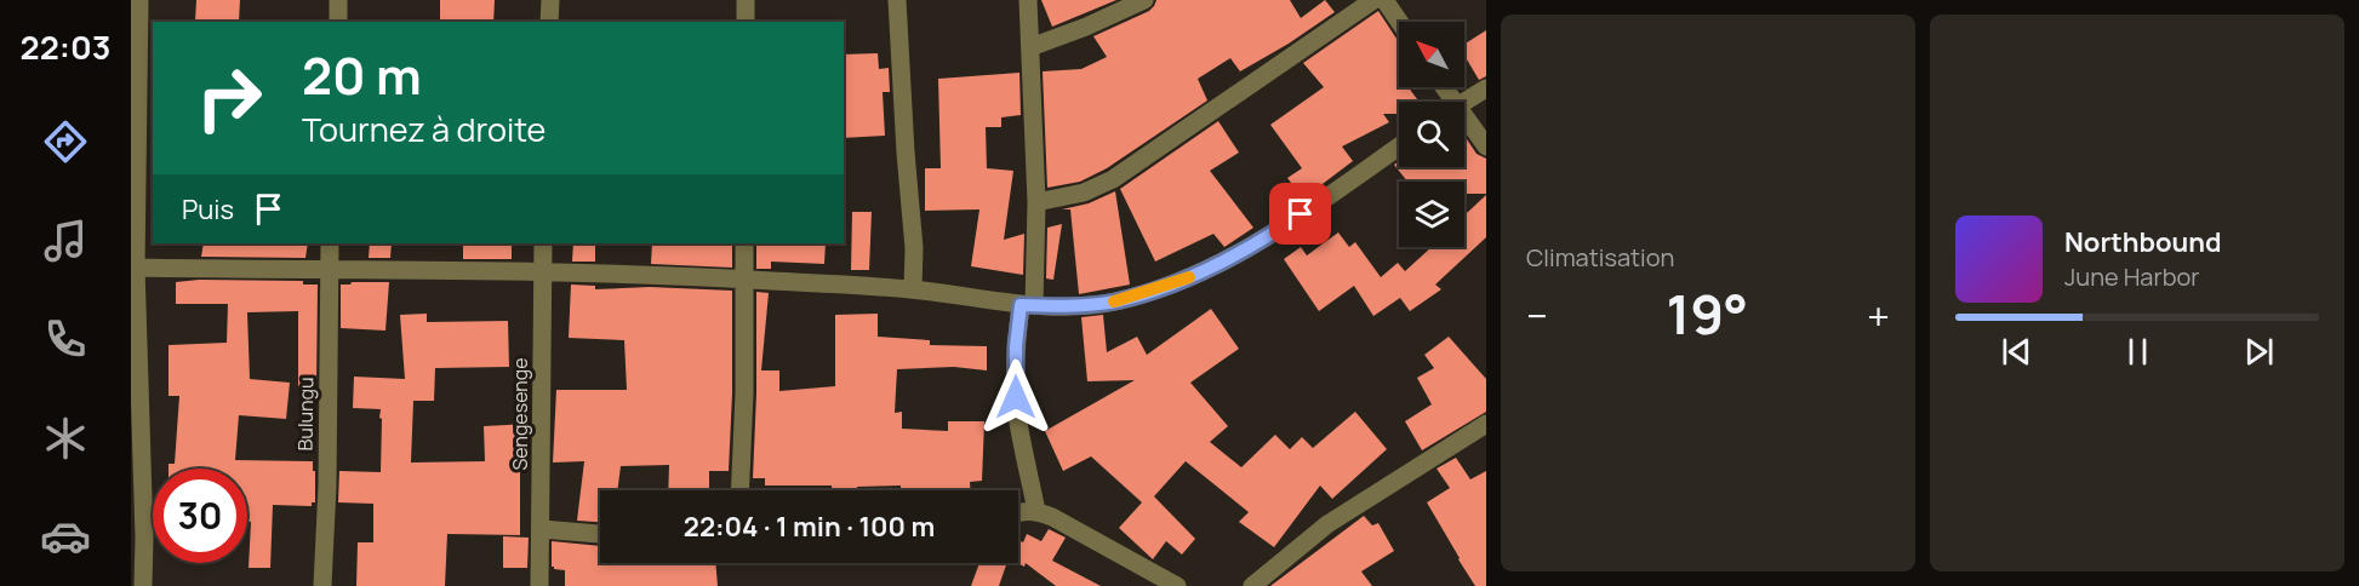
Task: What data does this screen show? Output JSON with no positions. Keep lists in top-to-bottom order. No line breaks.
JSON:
{"streets":{"street":["Bulungu","Sengesenge"]},"north":"top left","page":{"tabs":"22:03","tile":"Climatisation","turn":["20 m","Tournez à droite"],"then":"Puis","song":["Northbound","June Harbor"],"heat":["−","19°","+"],"limit":"30","trip":"22:04 · 1 min · 100 m"}}
